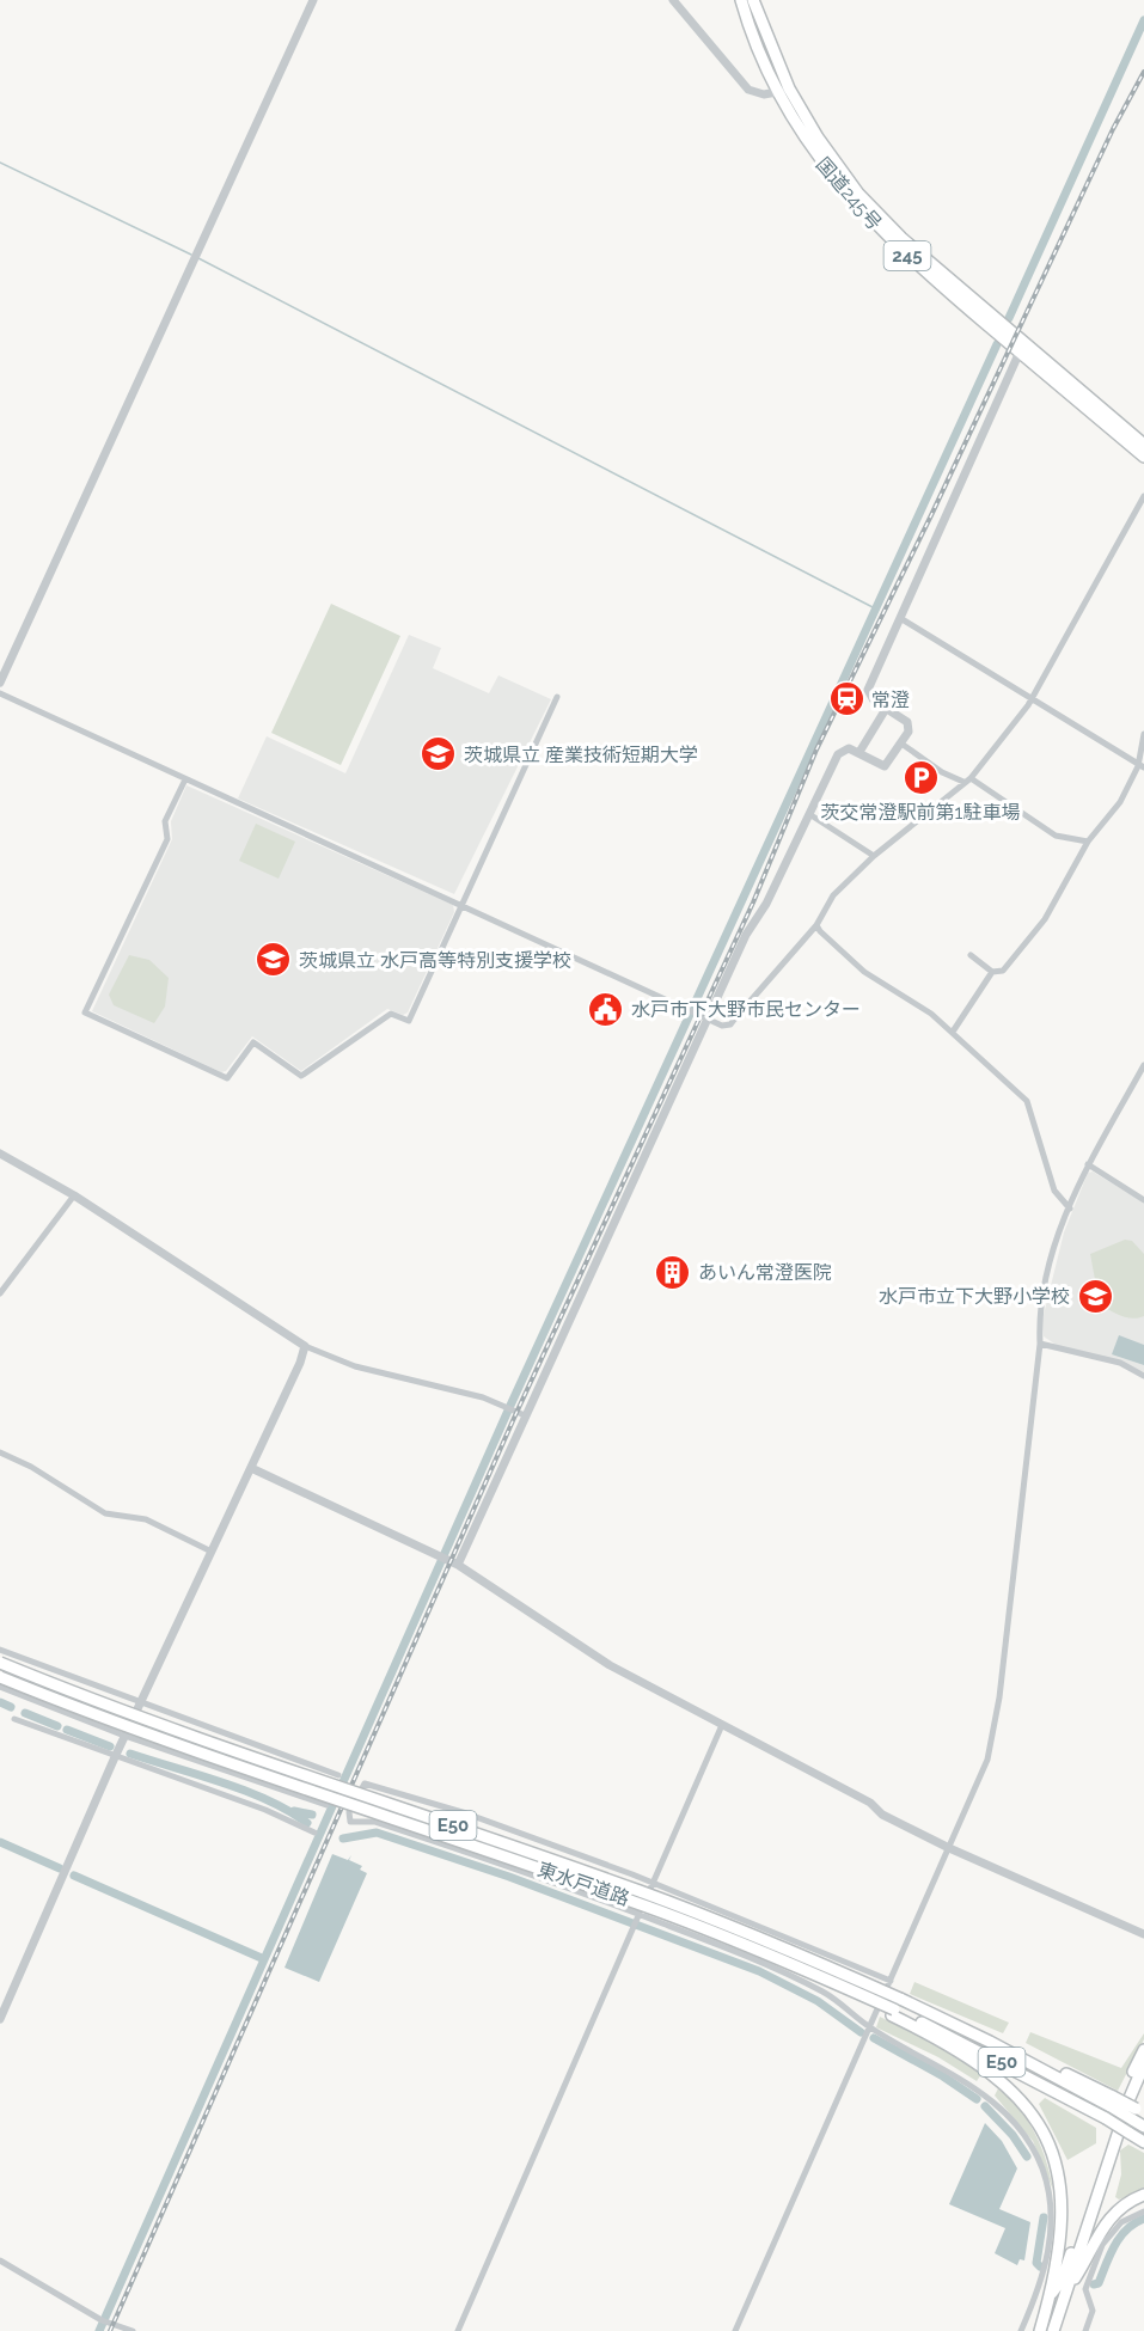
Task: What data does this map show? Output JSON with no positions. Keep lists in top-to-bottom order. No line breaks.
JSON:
{"streets":{"highway":["国道245号","245","E50","東水戸道路"]},"crossings":[["E50","東水戸道路"]],"places":{"station":["常澄"],"school or university":["茨城県立 産業技術短期大学","茨城県立 水戸高等特別支援学校","水戸市立下大野小学校"],"parking":["茨交常澄駅前第1駐車場"],"public building":["水戸市下大野市民センター"],"building":["あいん常澄医院"]}}
